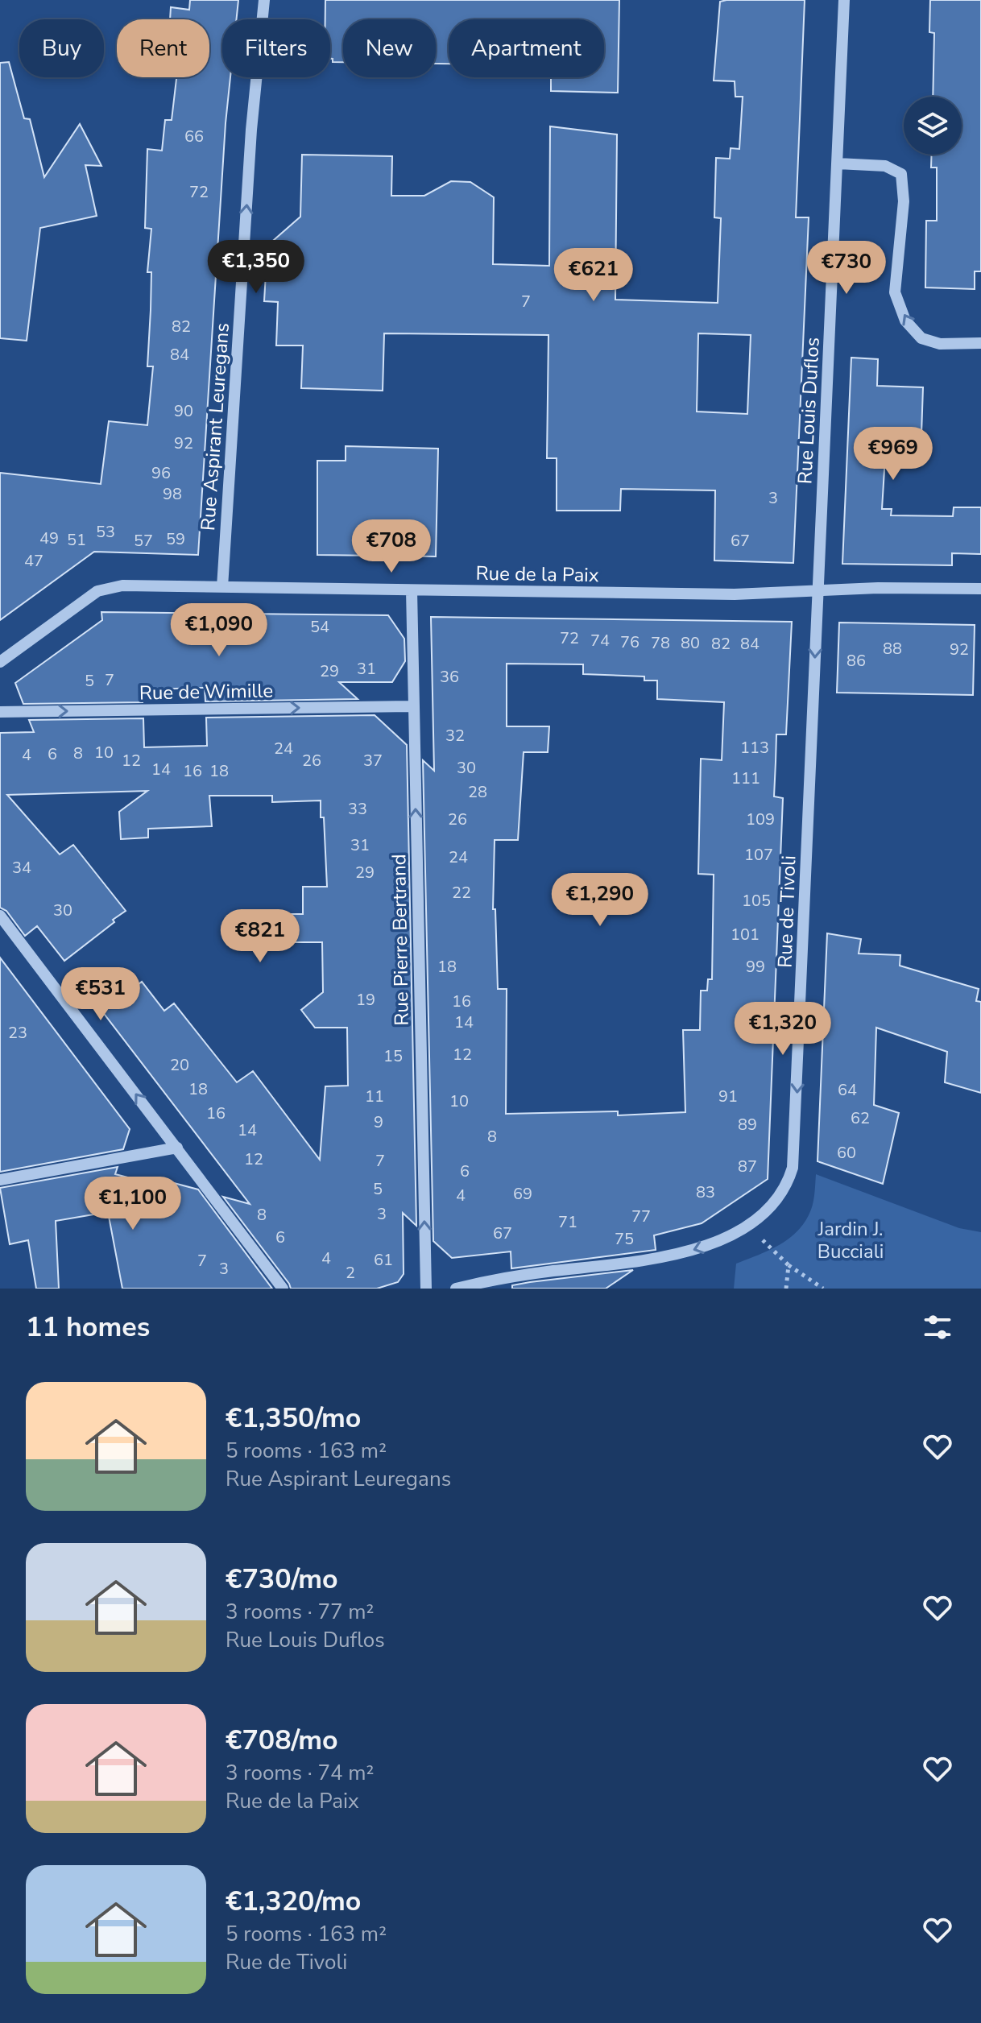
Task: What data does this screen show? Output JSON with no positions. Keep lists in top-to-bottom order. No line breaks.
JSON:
{"streets":{"street":["Rue Louis Duflos","Rue Aspirant Leuregans","Rue de la Paix","Rue de Wimille","Rue de Tivoli","Rue Pierre Bertrand"]},"crossings":[["Rue Louis Duflos","Rue de la Paix"],["Rue Louis Duflos","Rue de Tivoli"],["Rue Aspirant Leuregans","Rue de la Paix"],["Rue de la Paix","Rue de Tivoli"],["Rue de la Paix","Rue Pierre Bertrand"],["Rue de Wimille","Rue Pierre Bertrand"]],"one_way":["Rue Aspirant Leuregans","Rue de Wimille","Rue de Tivoli","Rue Pierre Bertrand"],"parks":["Jardin J. Bucciali"],"house_numbers":["66","72","7","82","84","90","92","96","98","3","53","49","59","51","57","67","47","54","72","74","76","78","80","82","84","88","92","86","31","29","36","7","5","32","113","24","10","8","6","4","12","26","37","30","14","16","18","111","28","33","26","109","31","107","24","34","29","22","105","30","101","18","99","19","16","14","23","12","15","20","18","64","11","91","10","16","62","9","89","14","8","60","12","7","87","6","5","83","69","4","3","8","77","71","67","6","75","4","61","7","3","2"],"page":{"chip":["Buy","Rent","Filters","New","Apartment"],"price":["€1,350","€730","€621","€969","€708","€1,090","€1,290","€821","€531","€1,320","€1,100"],"heading":"11 homes","list":[{"name":"€1,350/mo","note":"5 rooms · 163 m² · Rue Aspirant Leuregans"},{"name":"€730/mo","note":"3 rooms · 77 m² · Rue Louis Duflos"},{"name":"€708/mo","note":"3 rooms · 74 m² · Rue de la Paix"},{"name":"€1,320/mo","note":"5 rooms · 163 m² · Rue de Tivoli"}]}}
